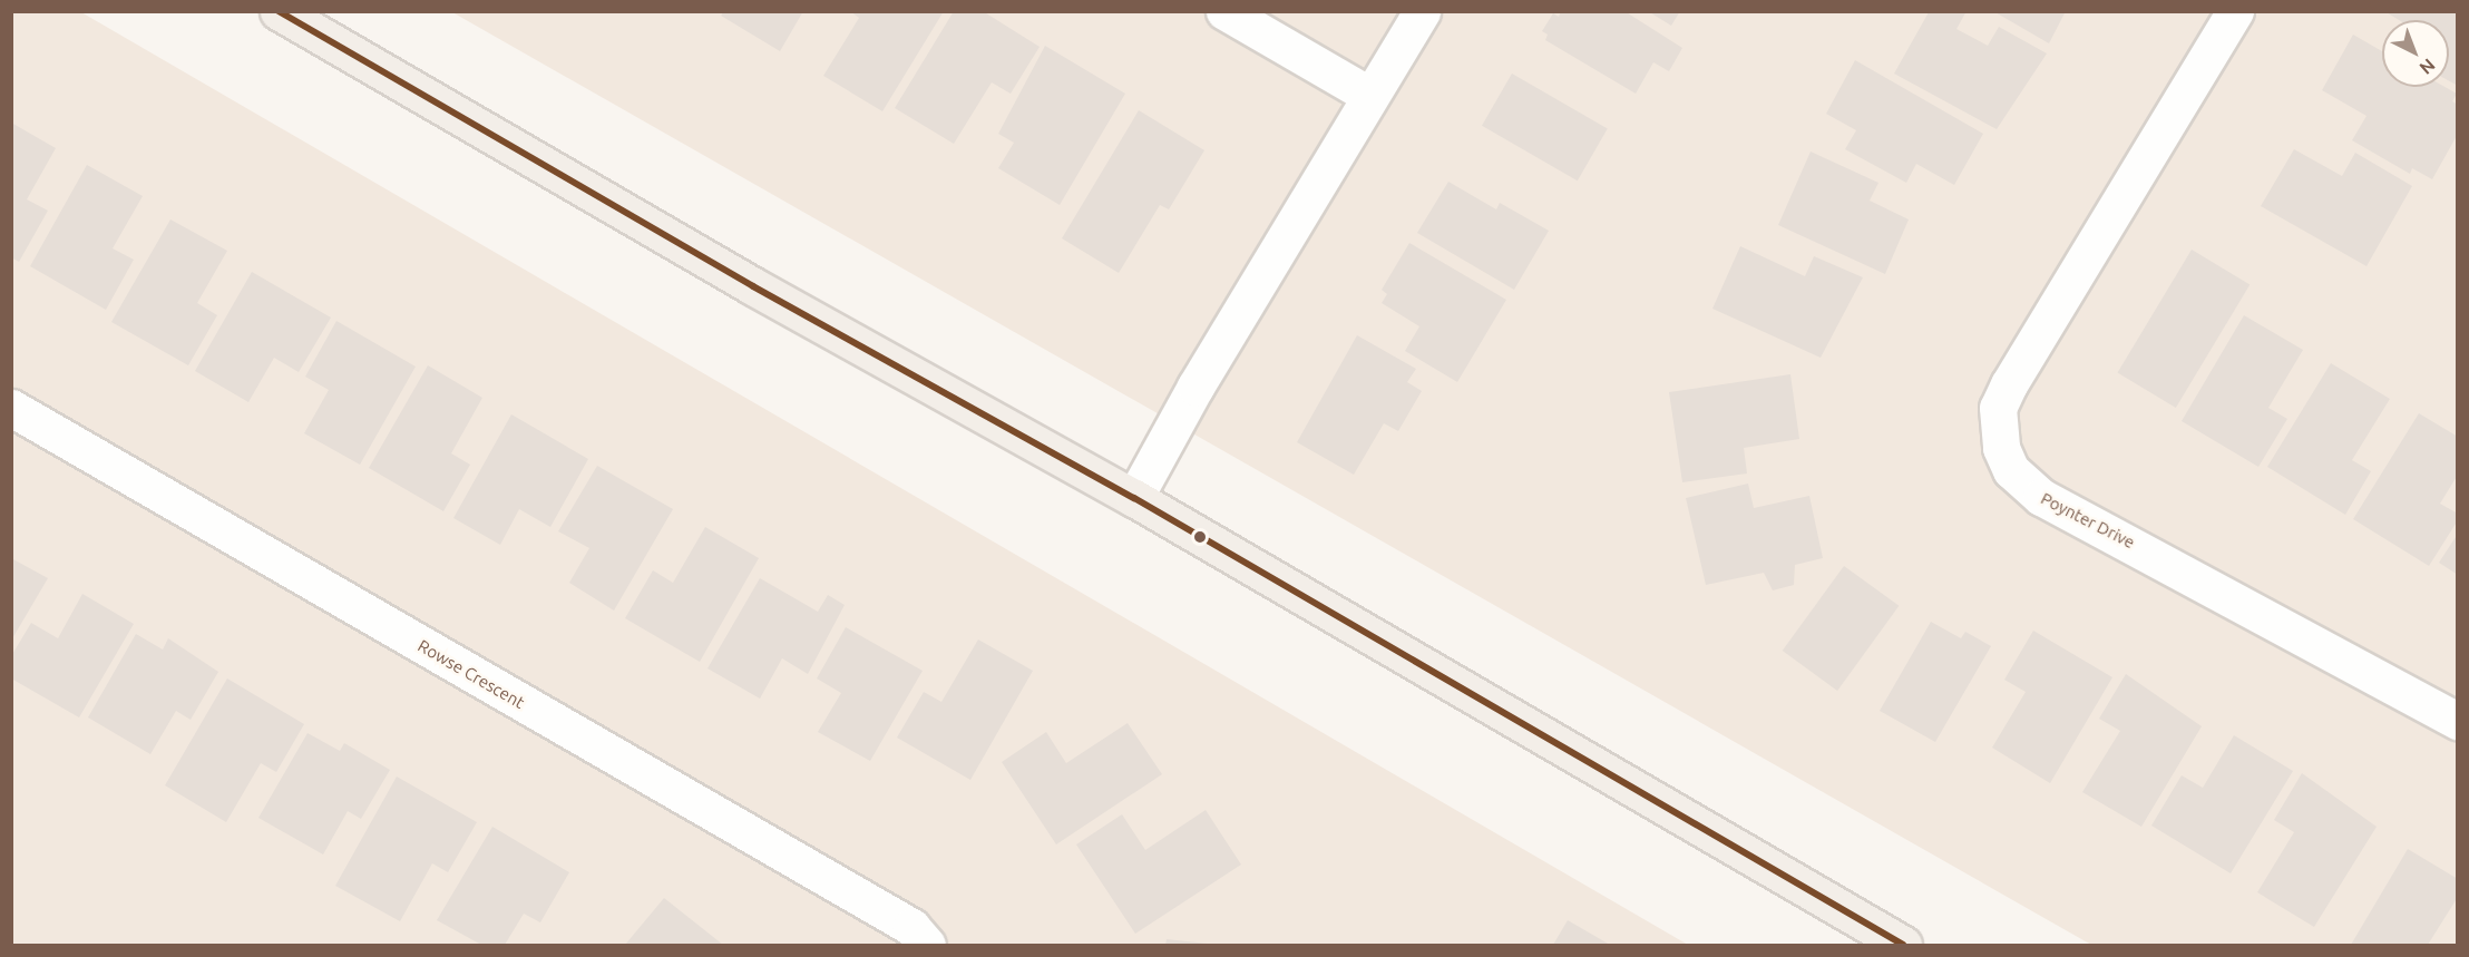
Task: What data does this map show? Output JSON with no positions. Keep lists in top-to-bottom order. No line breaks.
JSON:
{"streets":{"street":["Poynter Drive","Rowse Crescent"]},"north":"bottom right"}
